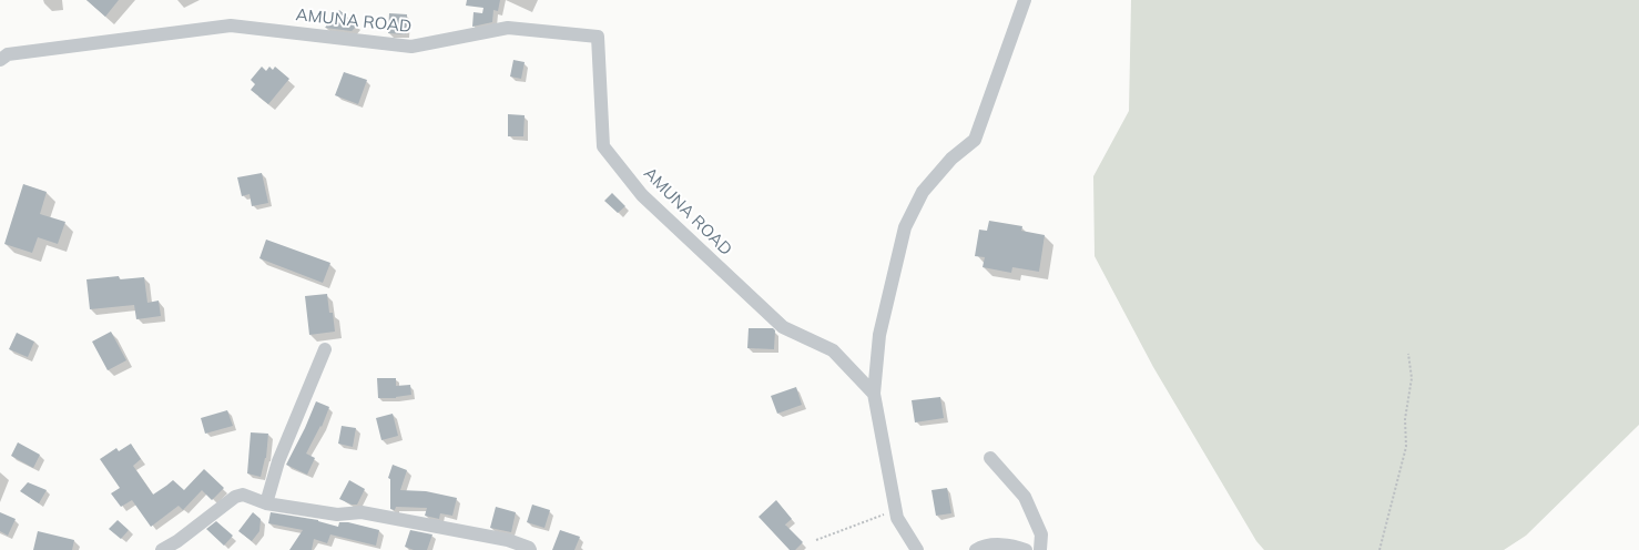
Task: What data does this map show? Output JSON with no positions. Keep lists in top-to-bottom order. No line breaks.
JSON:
{"streets":{"street":["AMUNA ROAD"]}}
